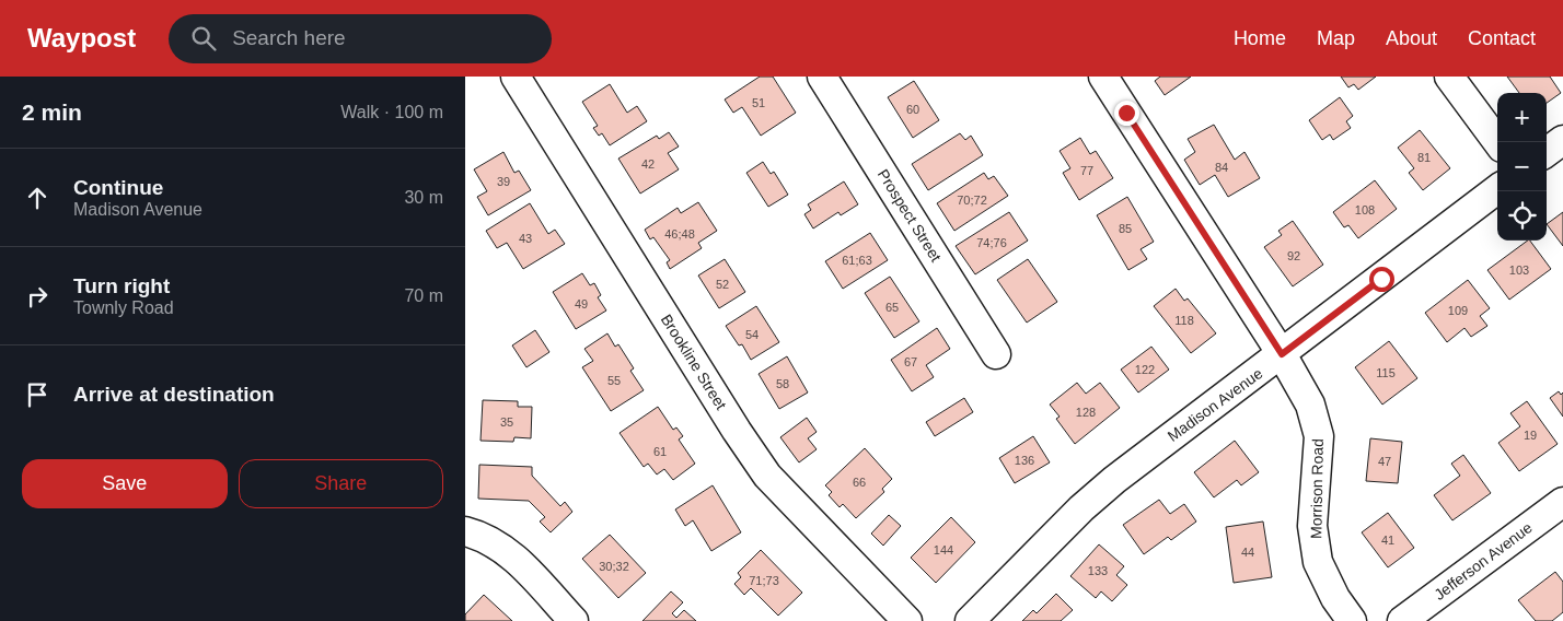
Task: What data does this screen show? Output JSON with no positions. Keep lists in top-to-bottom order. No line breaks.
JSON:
{"streets":{"street":["Prospect Street","Brookline Street","Madison Avenue","Morrison Road","Jefferson Avenue"]},"crossings":[["Madison Avenue","Morrison Road"]],"house_numbers":["51","60","81","42","84","77","39","70;72","108","85","46;48","43","74;76","92","61;63","103","52","49","65","109","118","54","67","122","115","55","58","128","35","19","61","136","47","66","41","144","44","30;32","133","71;73"],"page":{"header":"Waypost","search":"Search here","nav":["Home","Map","About","Contact"],"heading":["2 min","Walk · 100 m"],"map_buttons":["+","−"],"list":[["Continue","Madison Avenue","30 m"],["Turn right","Townly Road","70 m"],"Arrive at destination"],"buttons":["Save","Share"]}}
